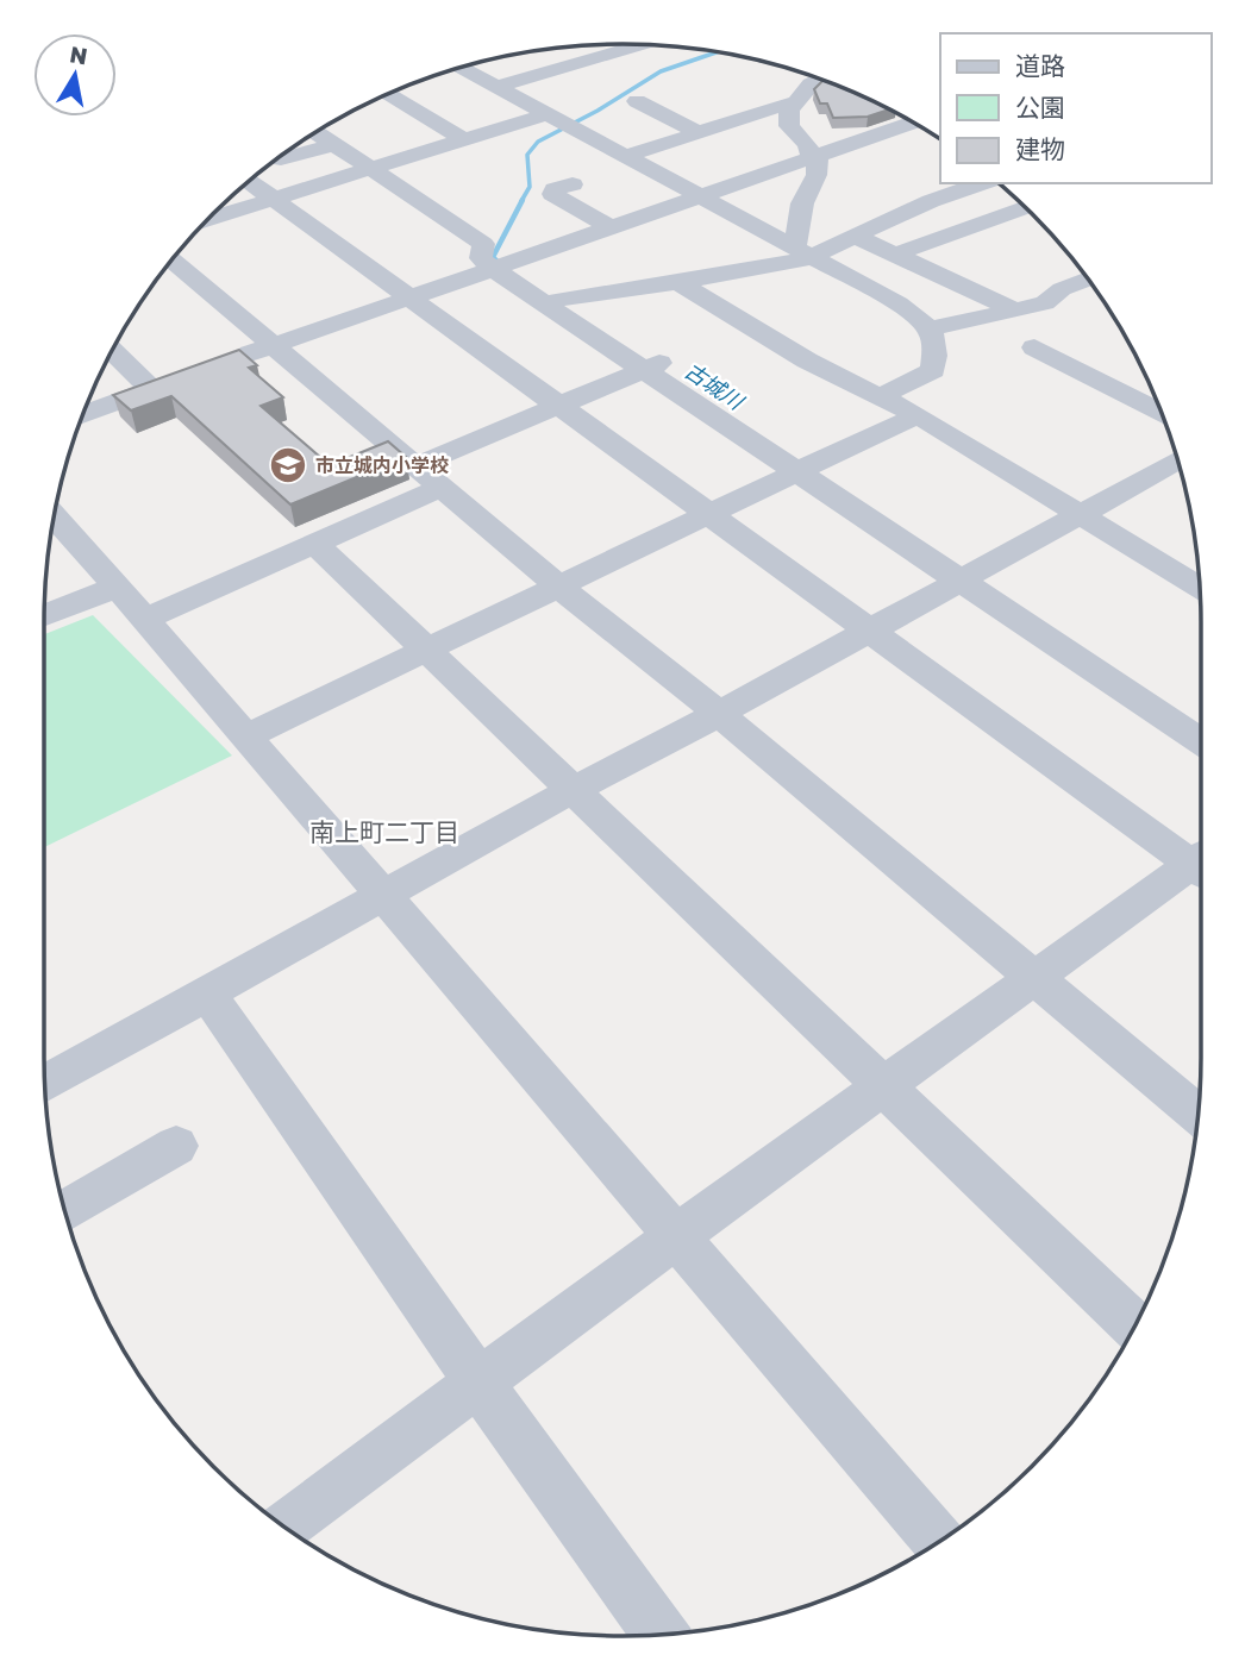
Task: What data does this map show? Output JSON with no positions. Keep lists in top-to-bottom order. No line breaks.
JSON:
{"districts":["南上町二丁目"],"water":["古城川"],"places":{"school or university":["市立城内小学校"]},"legend":["道路","公園","建物"],"north":"top"}
